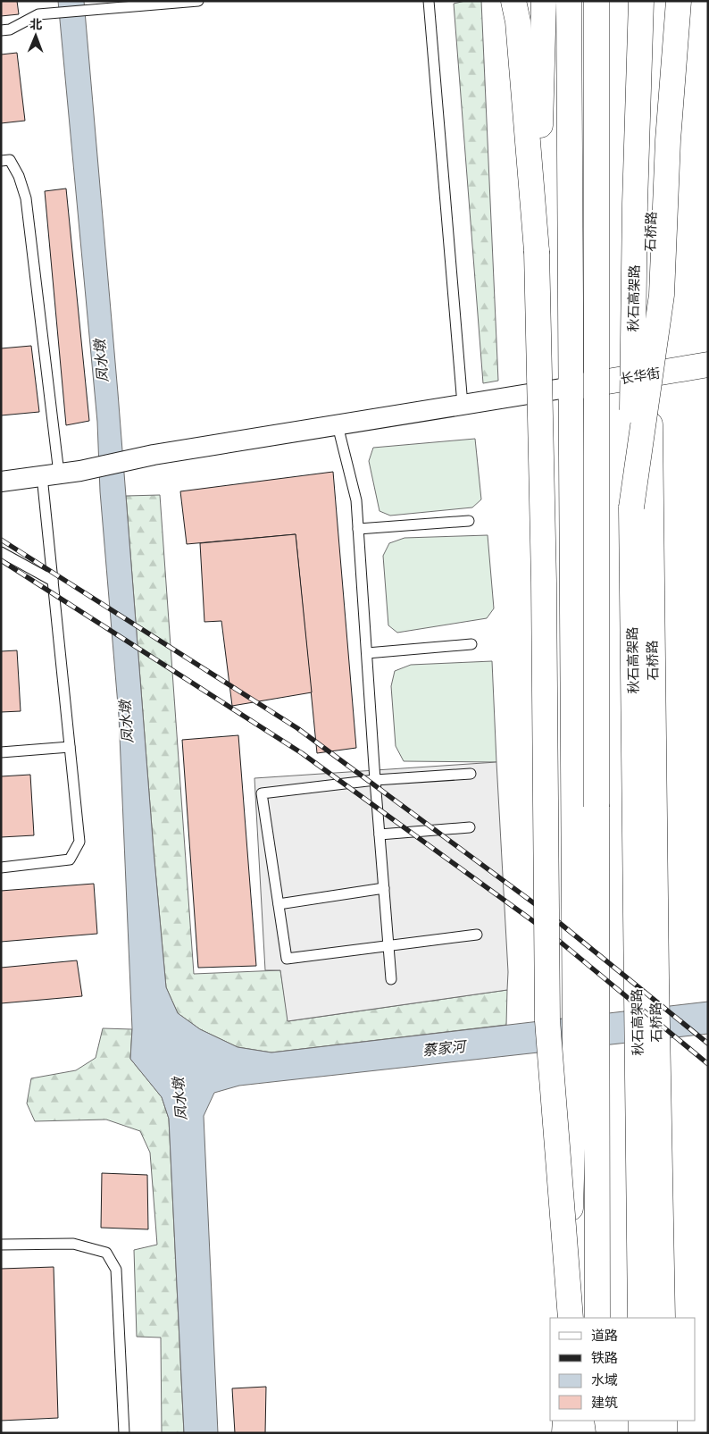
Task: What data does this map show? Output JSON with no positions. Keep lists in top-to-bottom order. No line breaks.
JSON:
{"streets":{"main road":["石桥路","秋石高架路","长华街"]},"crossings":[["石桥路","长华街"]],"water":["凤水墩","蔡家河"],"legend":["道路","铁路","水域","建筑"],"north":"top"}
